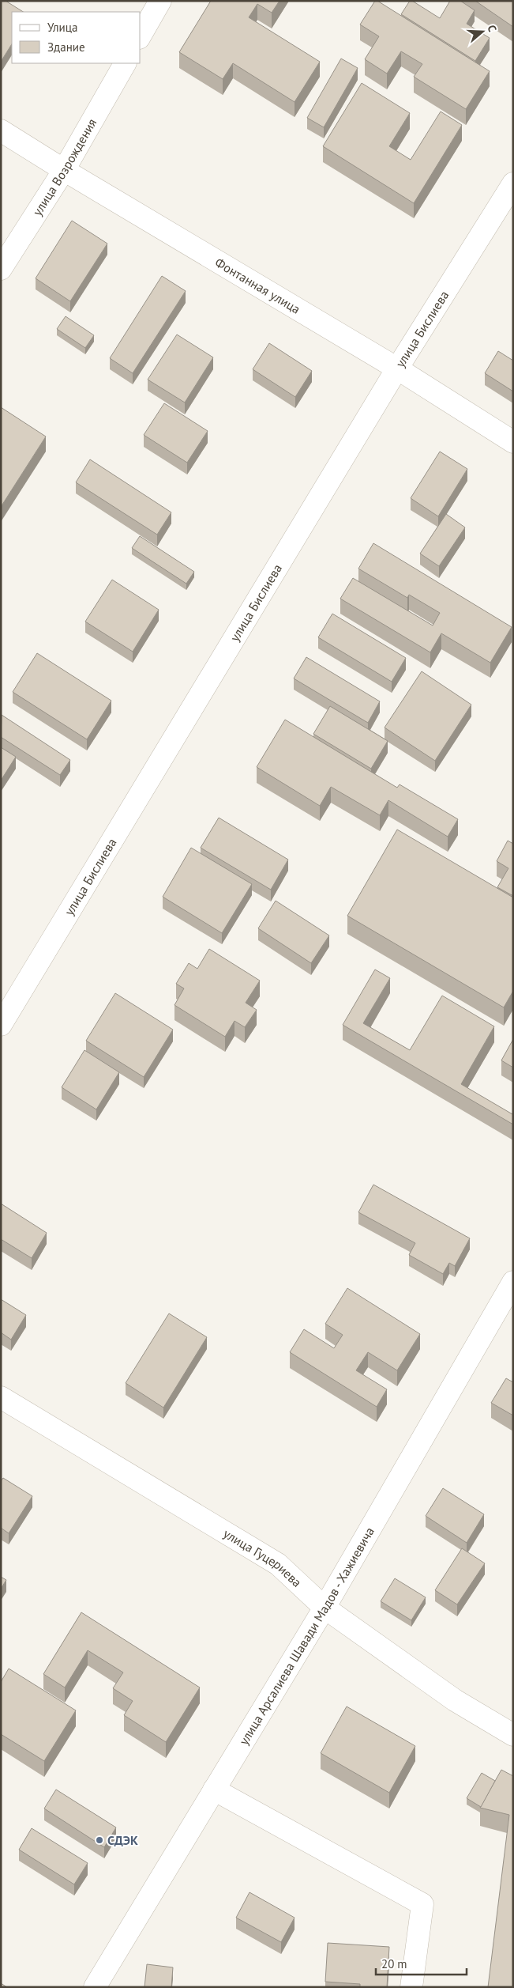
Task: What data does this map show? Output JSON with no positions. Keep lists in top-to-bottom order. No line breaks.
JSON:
{"streets":{"street":["улица Возрождения","Фонтанная улица","улица Бислиева","улица Гуцериева","улица Арсалиева Шавади Мадов - Хажиевича"]},"crossings":[["улица Возрождения","Фонтанная улица"],["Фонтанная улица","улица Бислиева"],["улица Гуцериева","улица Арсалиева Шавади Мадов - Хажиевича"]],"places":["СДЭК"],"legend":["Улица","Здание"],"scale_bar":"20 m","north":"right"}
